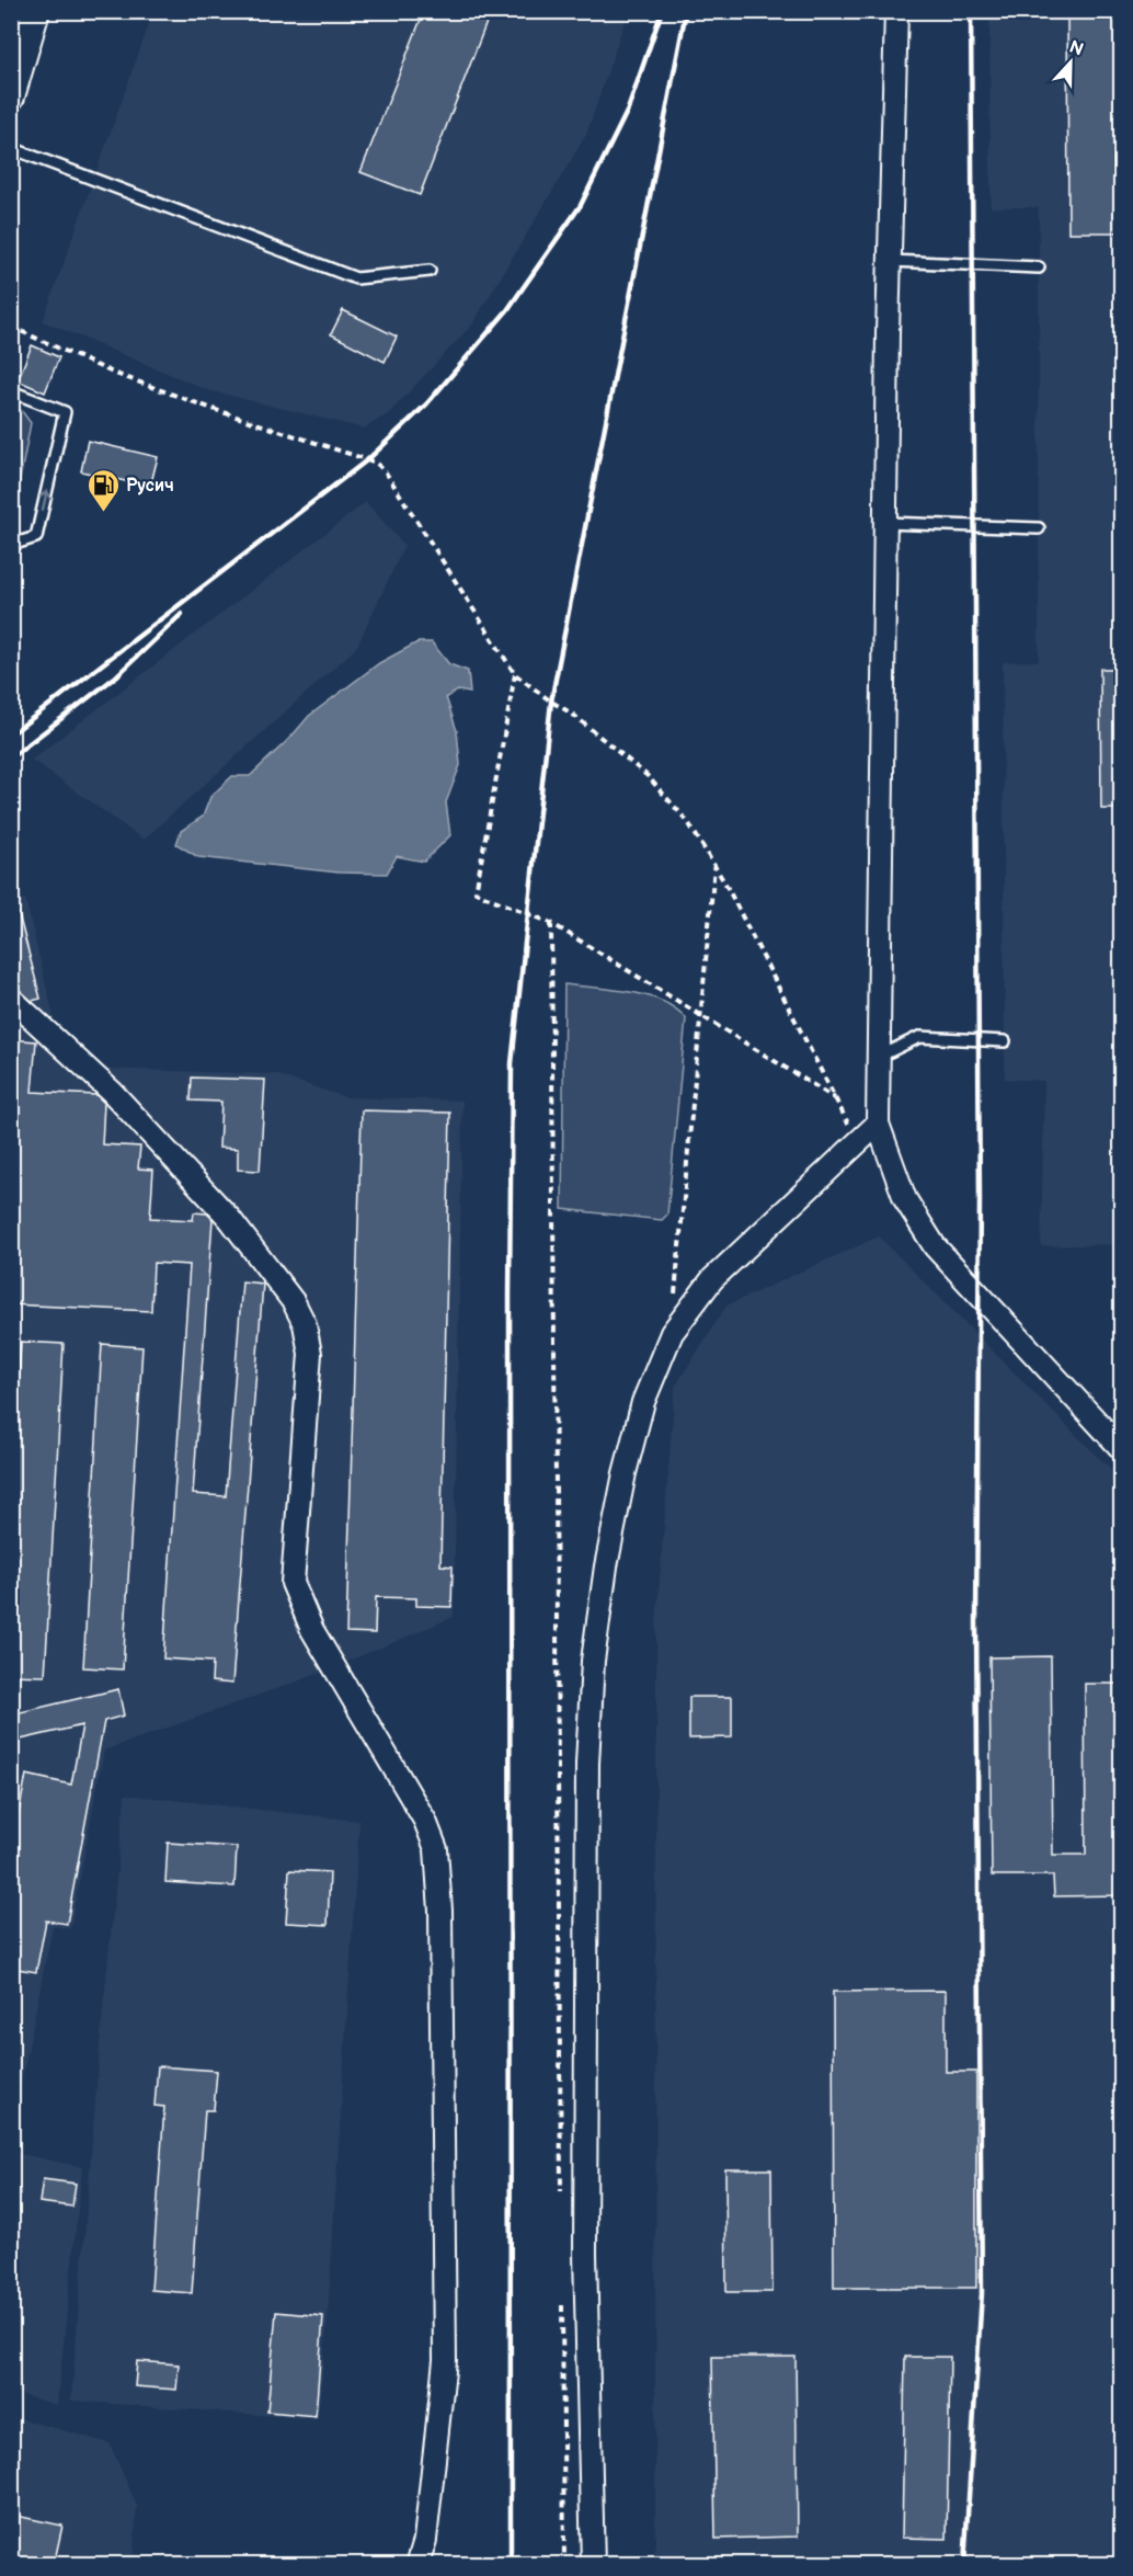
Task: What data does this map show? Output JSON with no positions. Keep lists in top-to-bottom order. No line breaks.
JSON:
{"places":{"fuel station":["Русич"]},"north":"top"}
